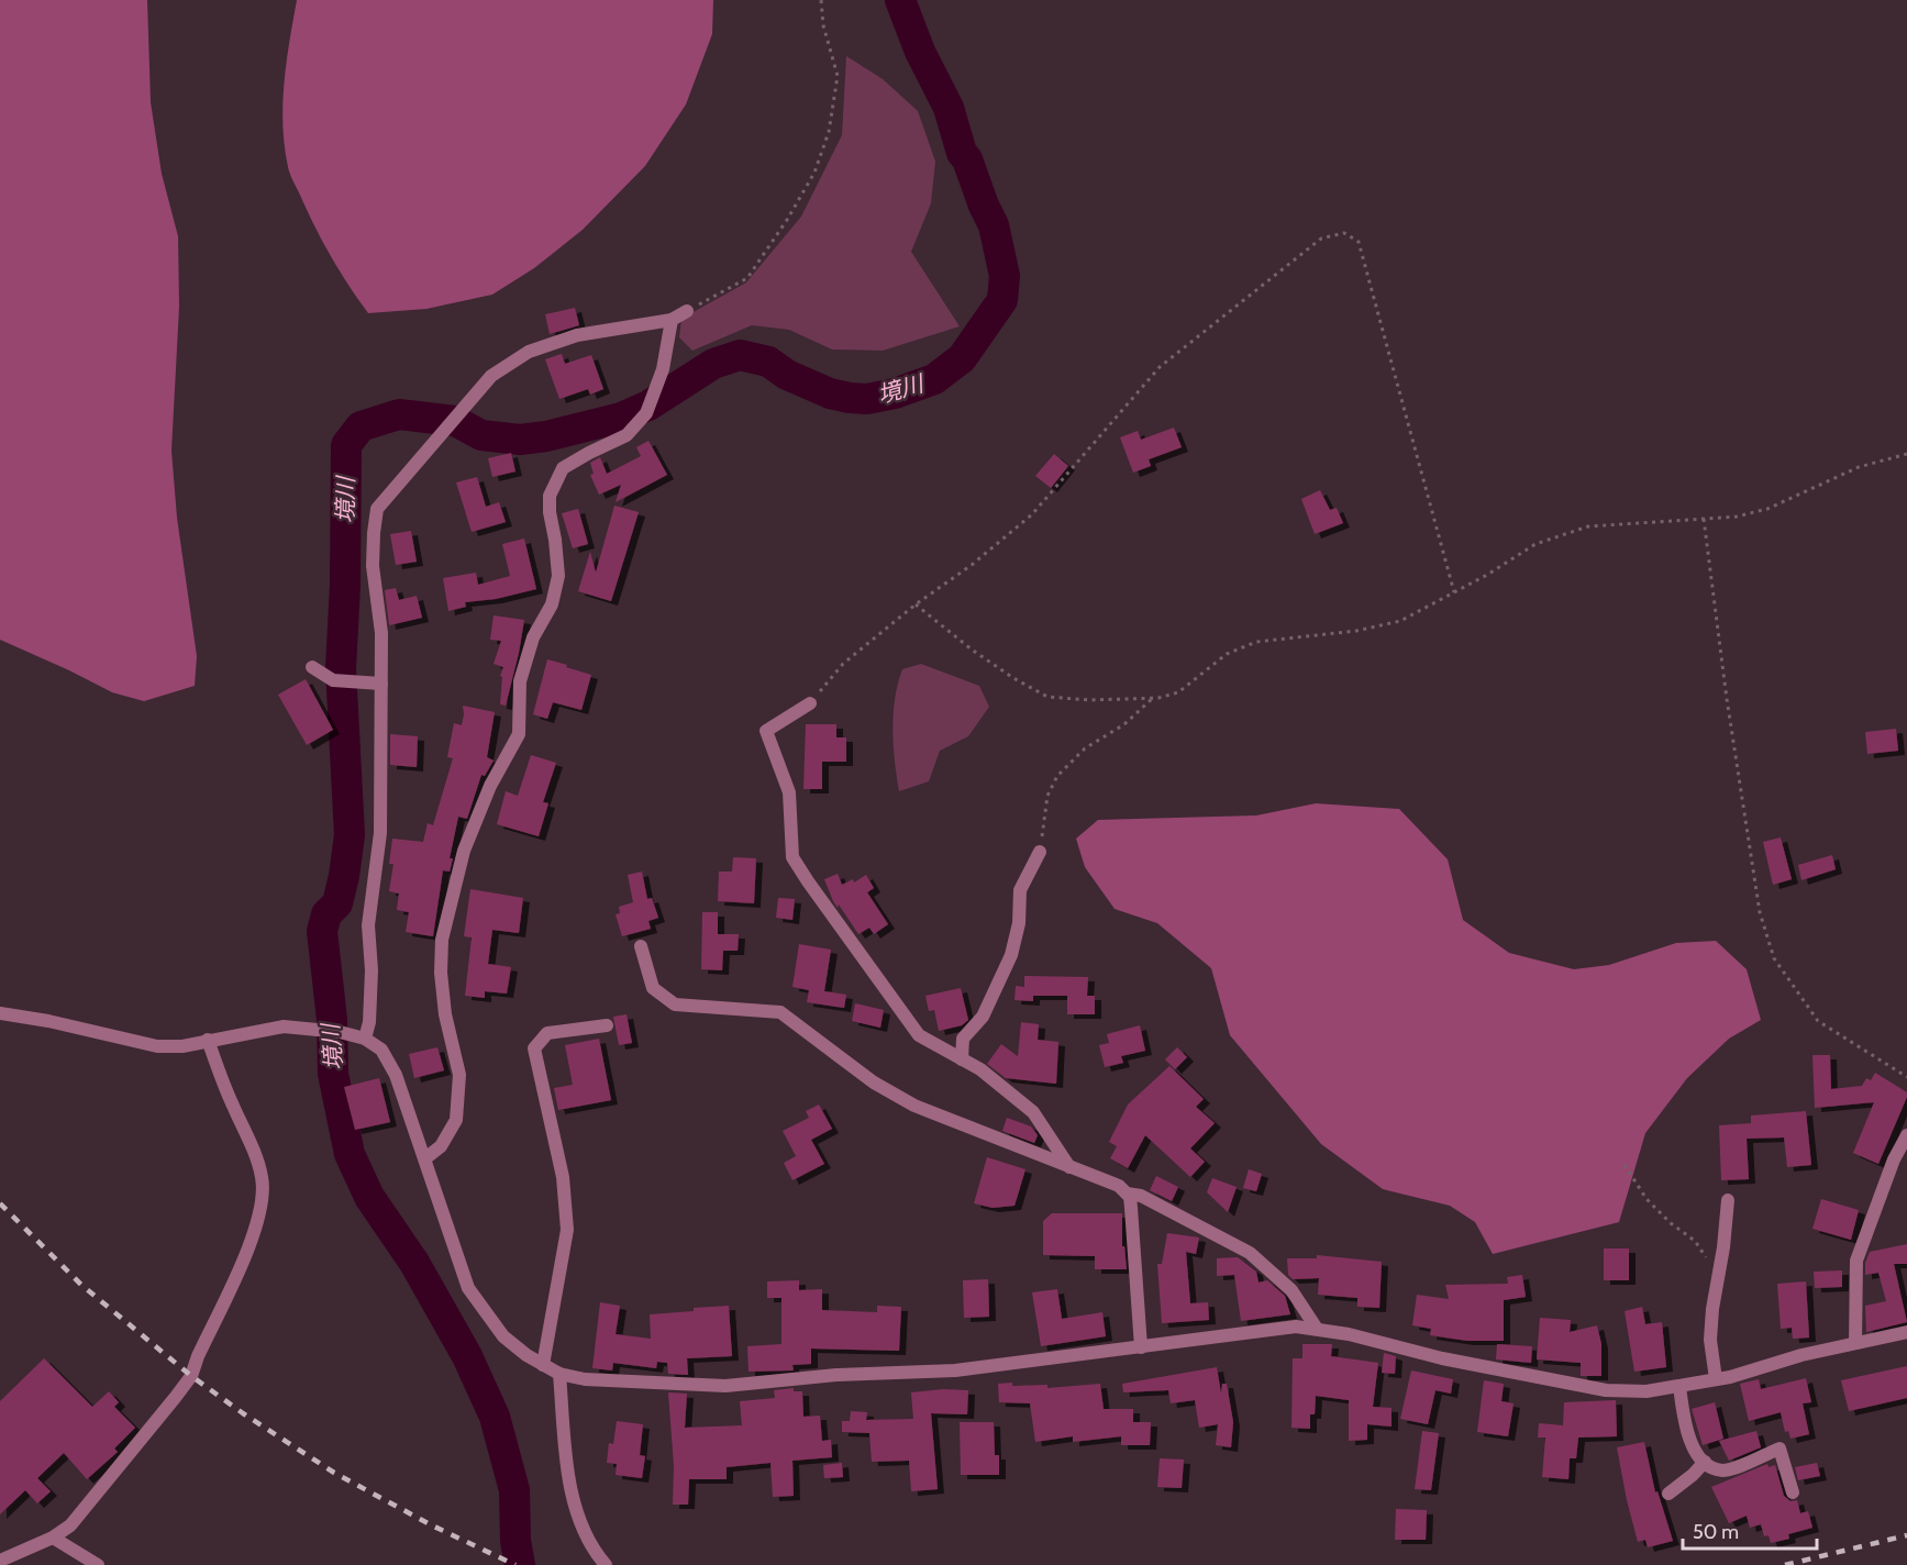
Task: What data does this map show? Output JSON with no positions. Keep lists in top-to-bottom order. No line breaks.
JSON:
{"water":["境川"],"scale_bar":"50 m"}
